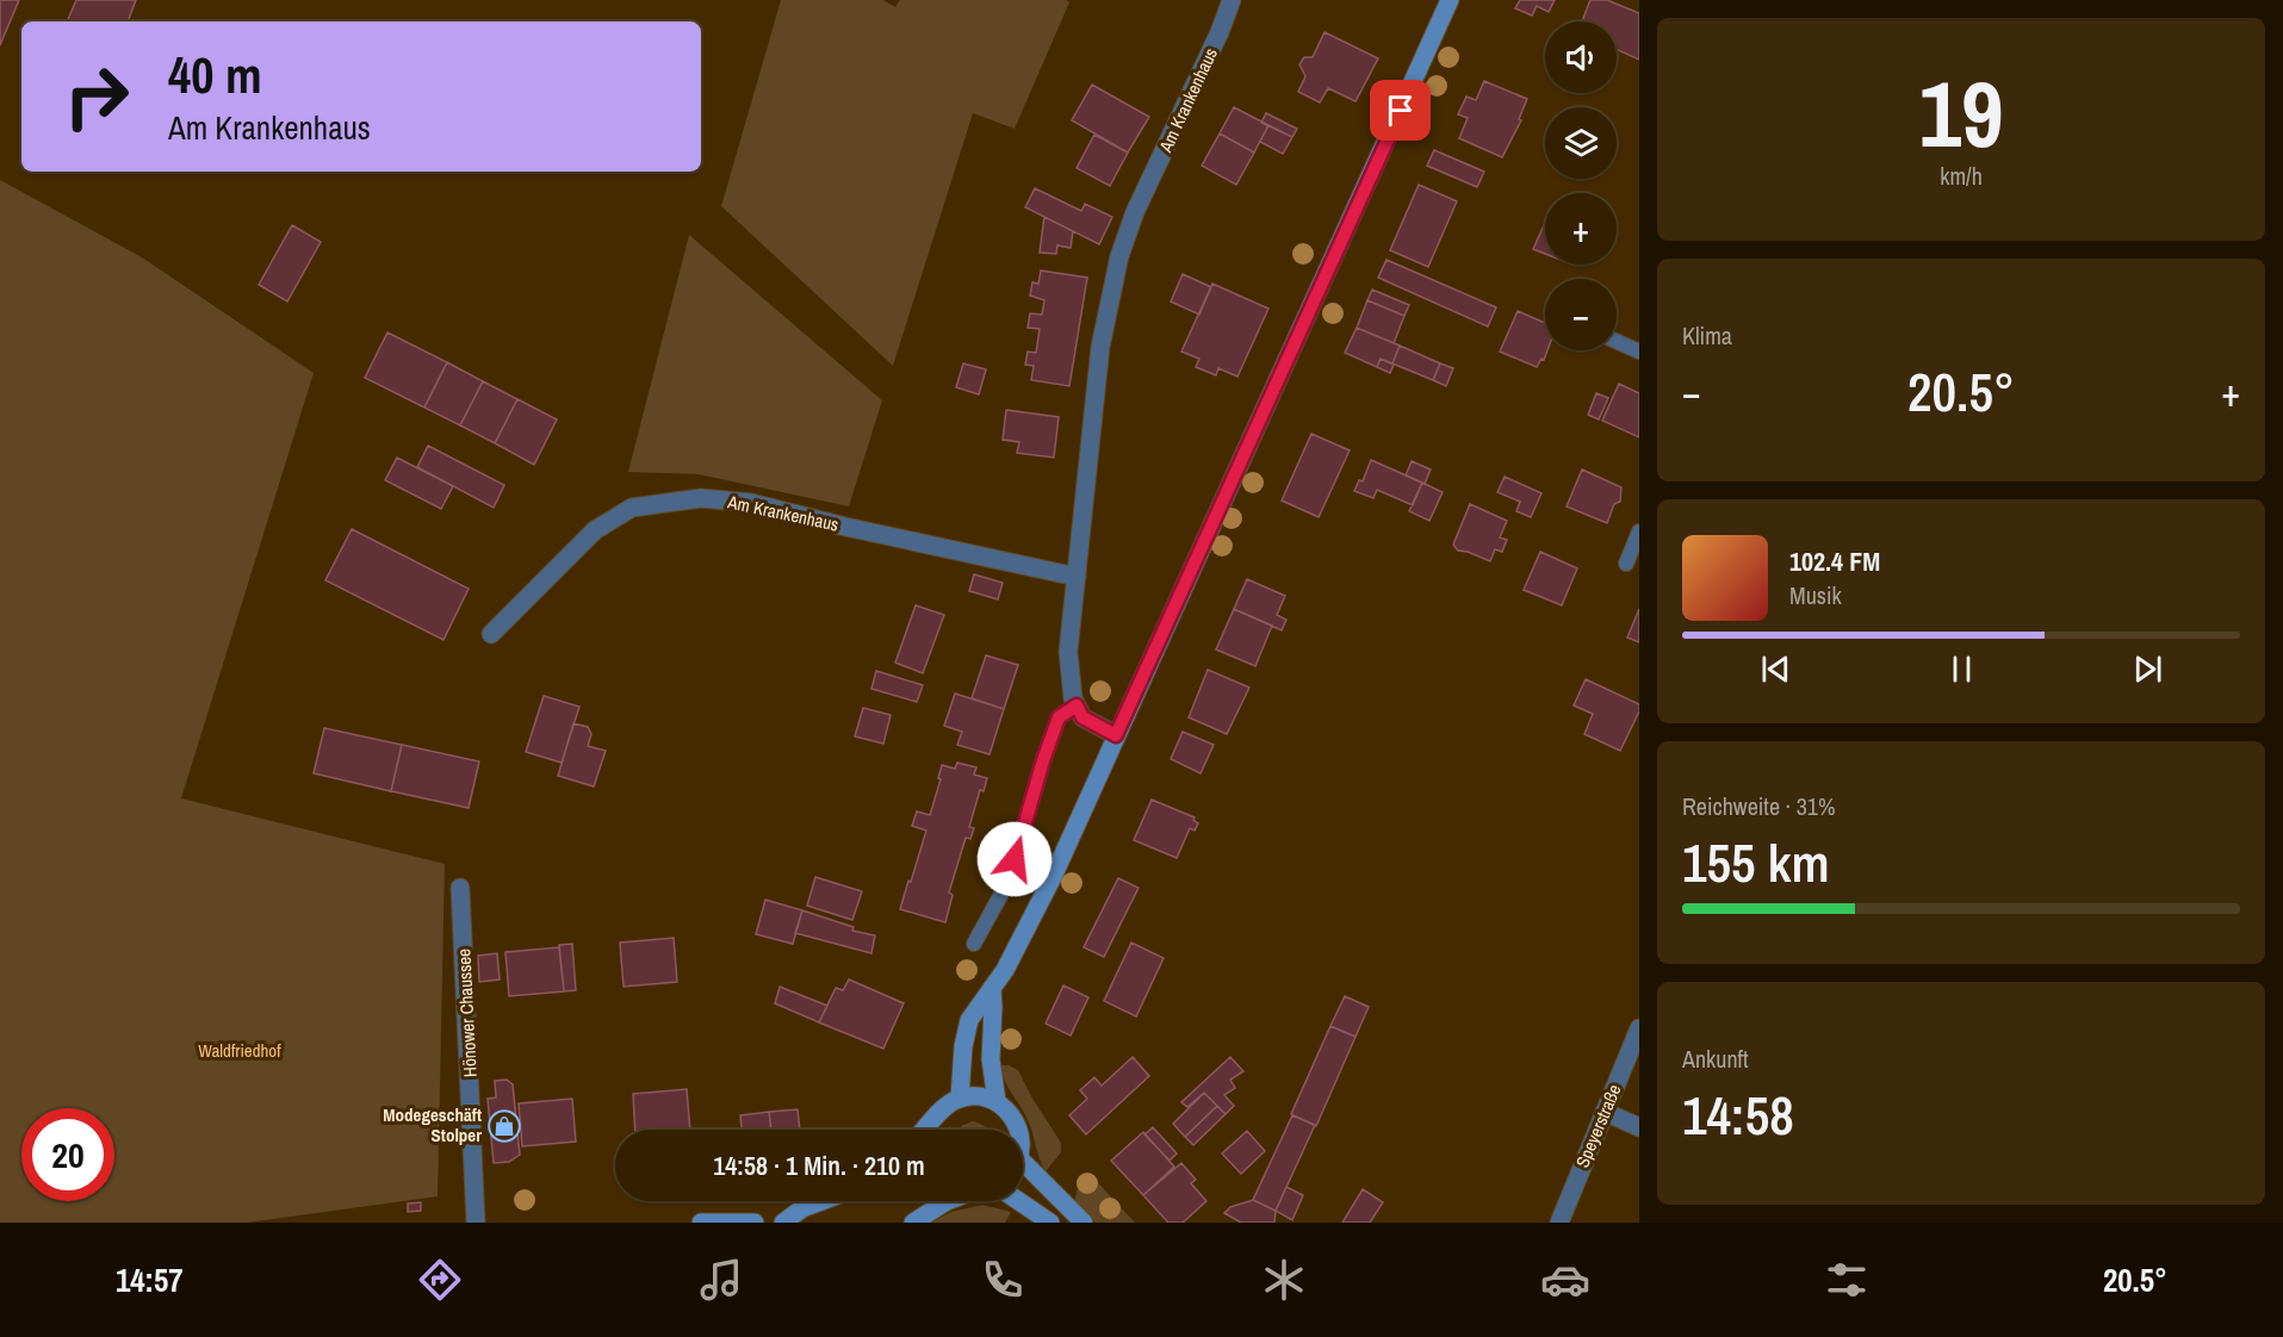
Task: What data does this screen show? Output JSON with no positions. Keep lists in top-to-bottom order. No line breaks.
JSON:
{"streets":{"street":["Am Krankenhaus","Hönower Chaussee","Speyerstraße"]},"parks":["Waldfriedhof"],"places":{"shop":["Modegeschäft Stolper"]},"page":{"tile":[["19","km/h"],"Klima",["Reichweite · 31%","155 km"],["Ankunft","14:58"]],"map_buttons":["+","−"],"turn":["40 m","Am Krankenhaus"],"heat":["−","20.5°","+"],"song":["102.4 FM","Musik"],"limit":"20","trip":"14:58 · 1 Min. · 210 m","tabs":["14:57","20.5°"]}}
